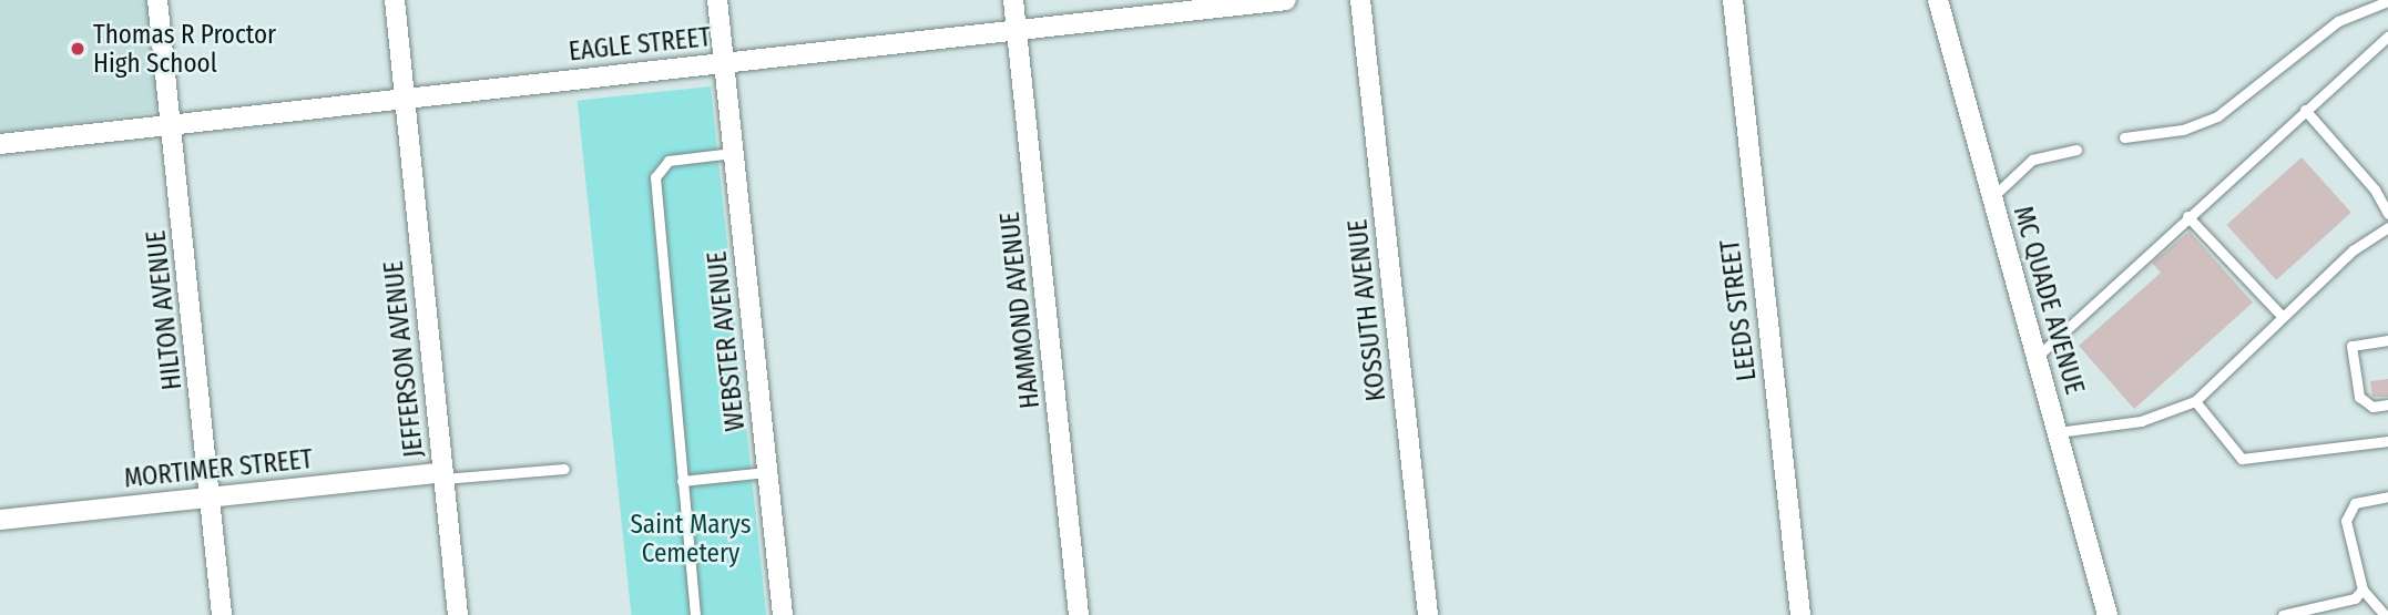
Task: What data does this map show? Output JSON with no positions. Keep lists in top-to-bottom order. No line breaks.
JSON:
{"streets":{"street":["EAGLE STREET","MC QUADE AVENUE","HILTON AVENUE","HAMMOND AVENUE","KOSSUTH AVENUE","LEEDS STREET","WEBSTER AVENUE","JEFFERSON AVENUE","MORTIMER STREET"]},"crossings":[["EAGLE STREET","HILTON AVENUE"],["EAGLE STREET","HAMMOND AVENUE"],["EAGLE STREET","WEBSTER AVENUE"],["EAGLE STREET","JEFFERSON AVENUE"],["HILTON AVENUE","MORTIMER STREET"],["JEFFERSON AVENUE","MORTIMER STREET"]],"parks":["Saint Marys Cemetery"],"places":["Thomas R Proctor High School"]}
